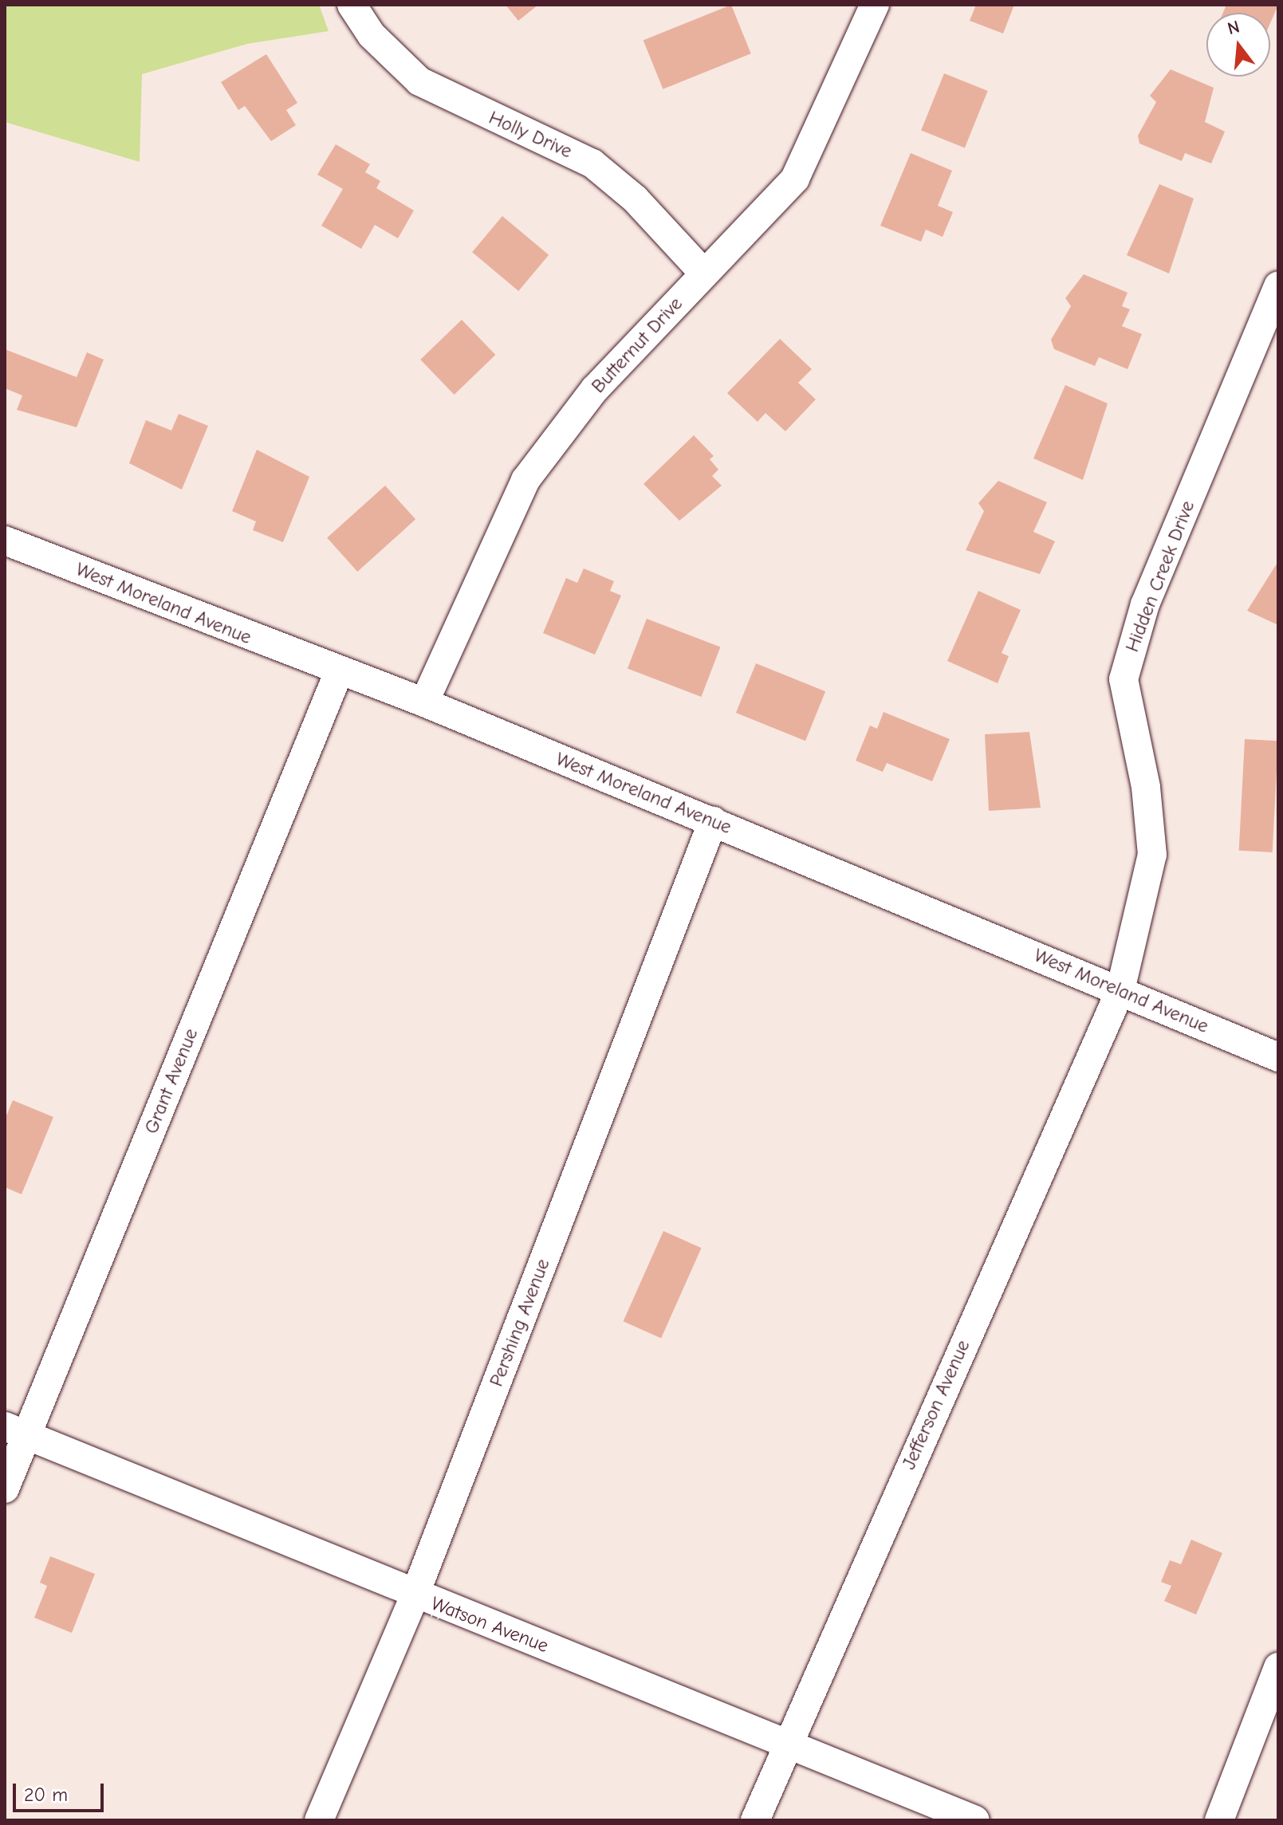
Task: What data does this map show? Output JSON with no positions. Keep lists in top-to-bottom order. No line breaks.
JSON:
{"streets":{"street":["Holly Drive","Butternut Drive","Hidden Creek Drive","West Moreland Avenue","Grant Avenue","Pershing Avenue","Jefferson Avenue","Watson Avenue"]},"crossings":[["Holly Drive","Butternut Drive"],["Butternut Drive","West Moreland Avenue"],["Hidden Creek Drive","West Moreland Avenue"],["Hidden Creek Drive","Jefferson Avenue"],["West Moreland Avenue","Grant Avenue"],["West Moreland Avenue","Pershing Avenue"],["West Moreland Avenue","Jefferson Avenue"],["Grant Avenue","Watson Avenue"],["Pershing Avenue","Watson Avenue"],["Jefferson Avenue","Watson Avenue"]],"scale_bar":"20 m","north":"top"}
